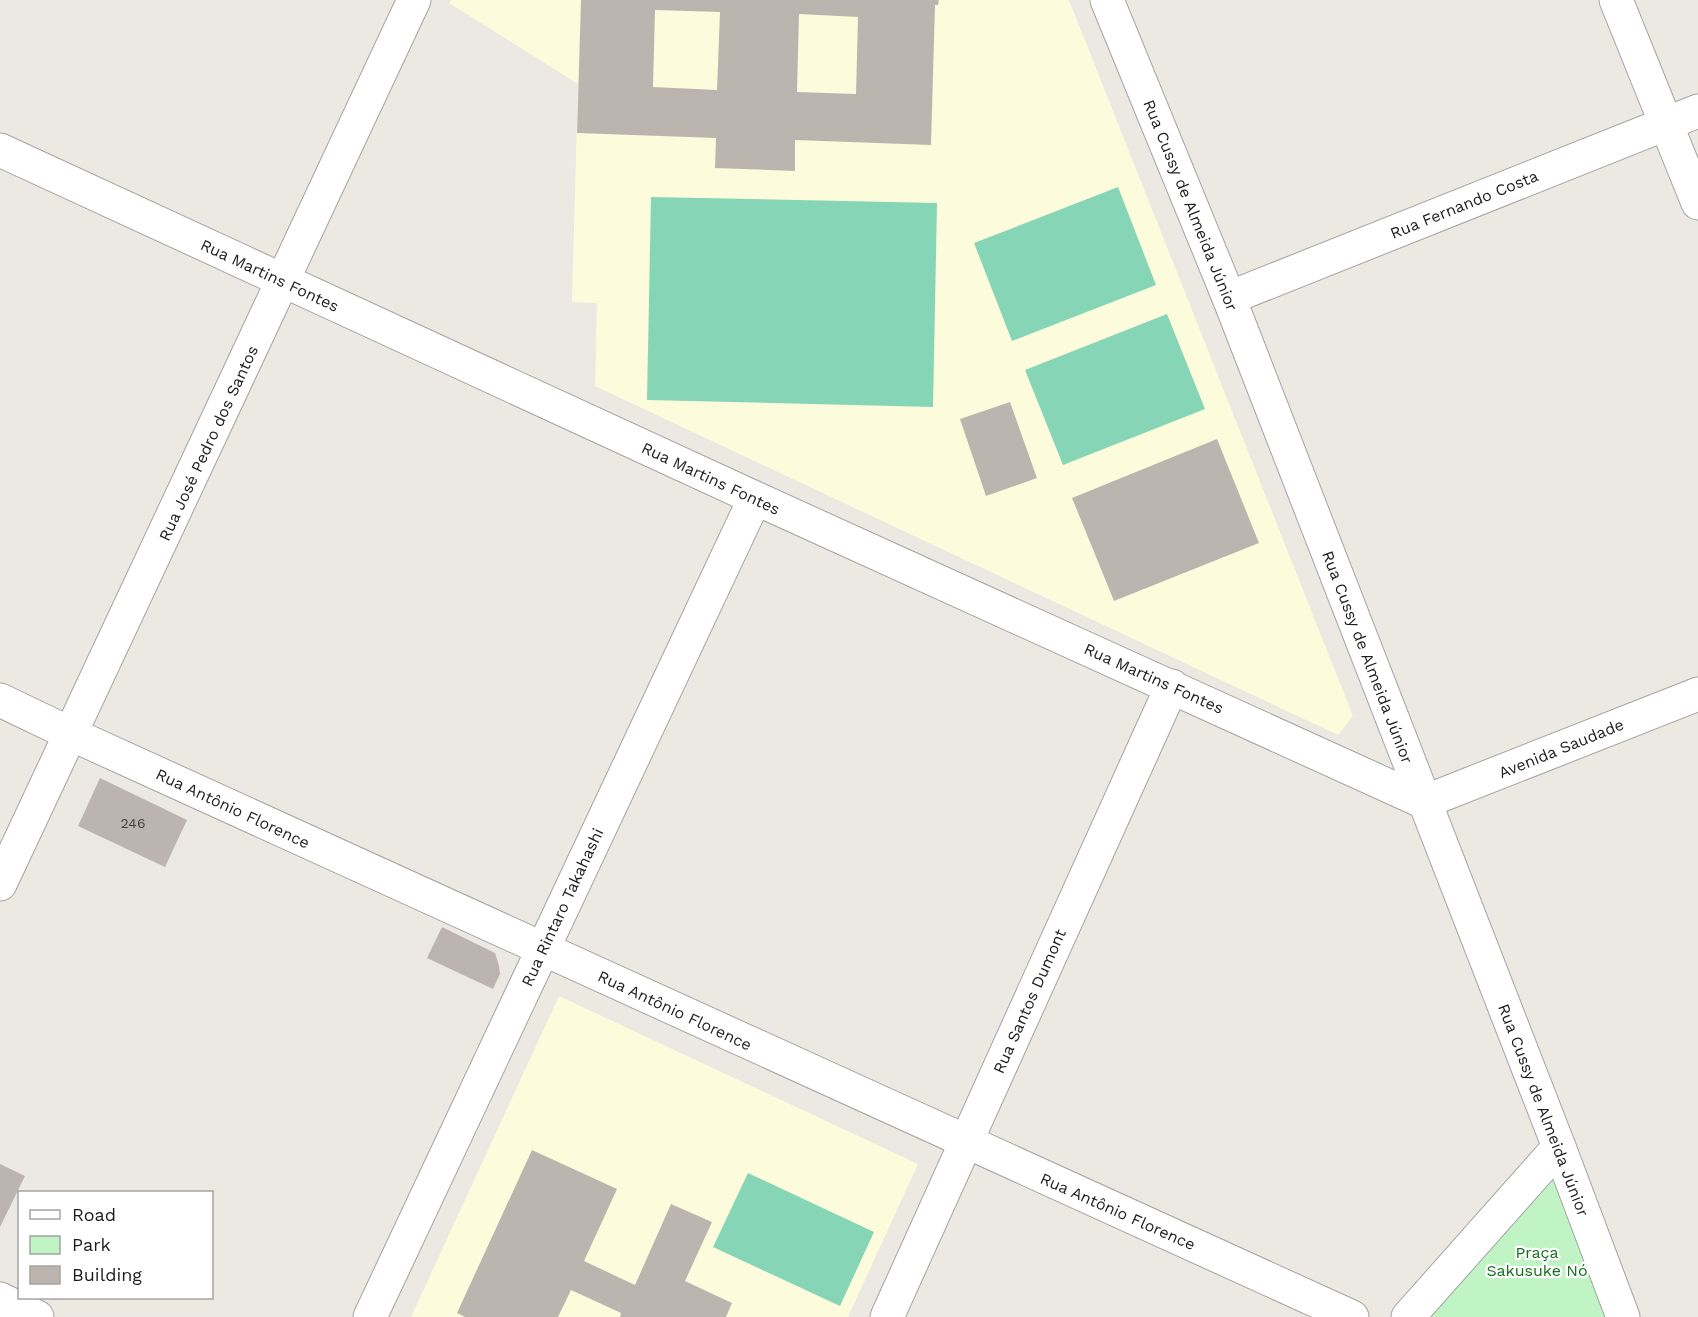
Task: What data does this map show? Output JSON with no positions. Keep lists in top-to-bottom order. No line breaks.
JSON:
{"streets":{"street":["Rua Fernando Costa","Rua Cussy de Almeida Júnior","Rua Martins Fontes","Rua José Pedro dos Santos","Avenida Saudade","Rua Antônio Florence","Rua Rintaro Takahashi","Rua Santos Dumont"]},"crossings":[["Rua Fernando Costa","Rua Cussy de Almeida Júnior"],["Rua Cussy de Almeida Júnior","Rua Martins Fontes"],["Rua Cussy de Almeida Júnior","Avenida Saudade"],["Rua Martins Fontes","Rua José Pedro dos Santos"],["Rua Martins Fontes","Avenida Saudade"],["Rua Martins Fontes","Rua Rintaro Takahashi"],["Rua Martins Fontes","Rua Santos Dumont"],["Rua José Pedro dos Santos","Rua Antônio Florence"],["Rua Antônio Florence","Rua Rintaro Takahashi"],["Rua Antônio Florence","Rua Santos Dumont"]],"parks":["Praça Sakusuke Nó"],"house_numbers":["246"],"legend":["Road","Park","Building"]}
